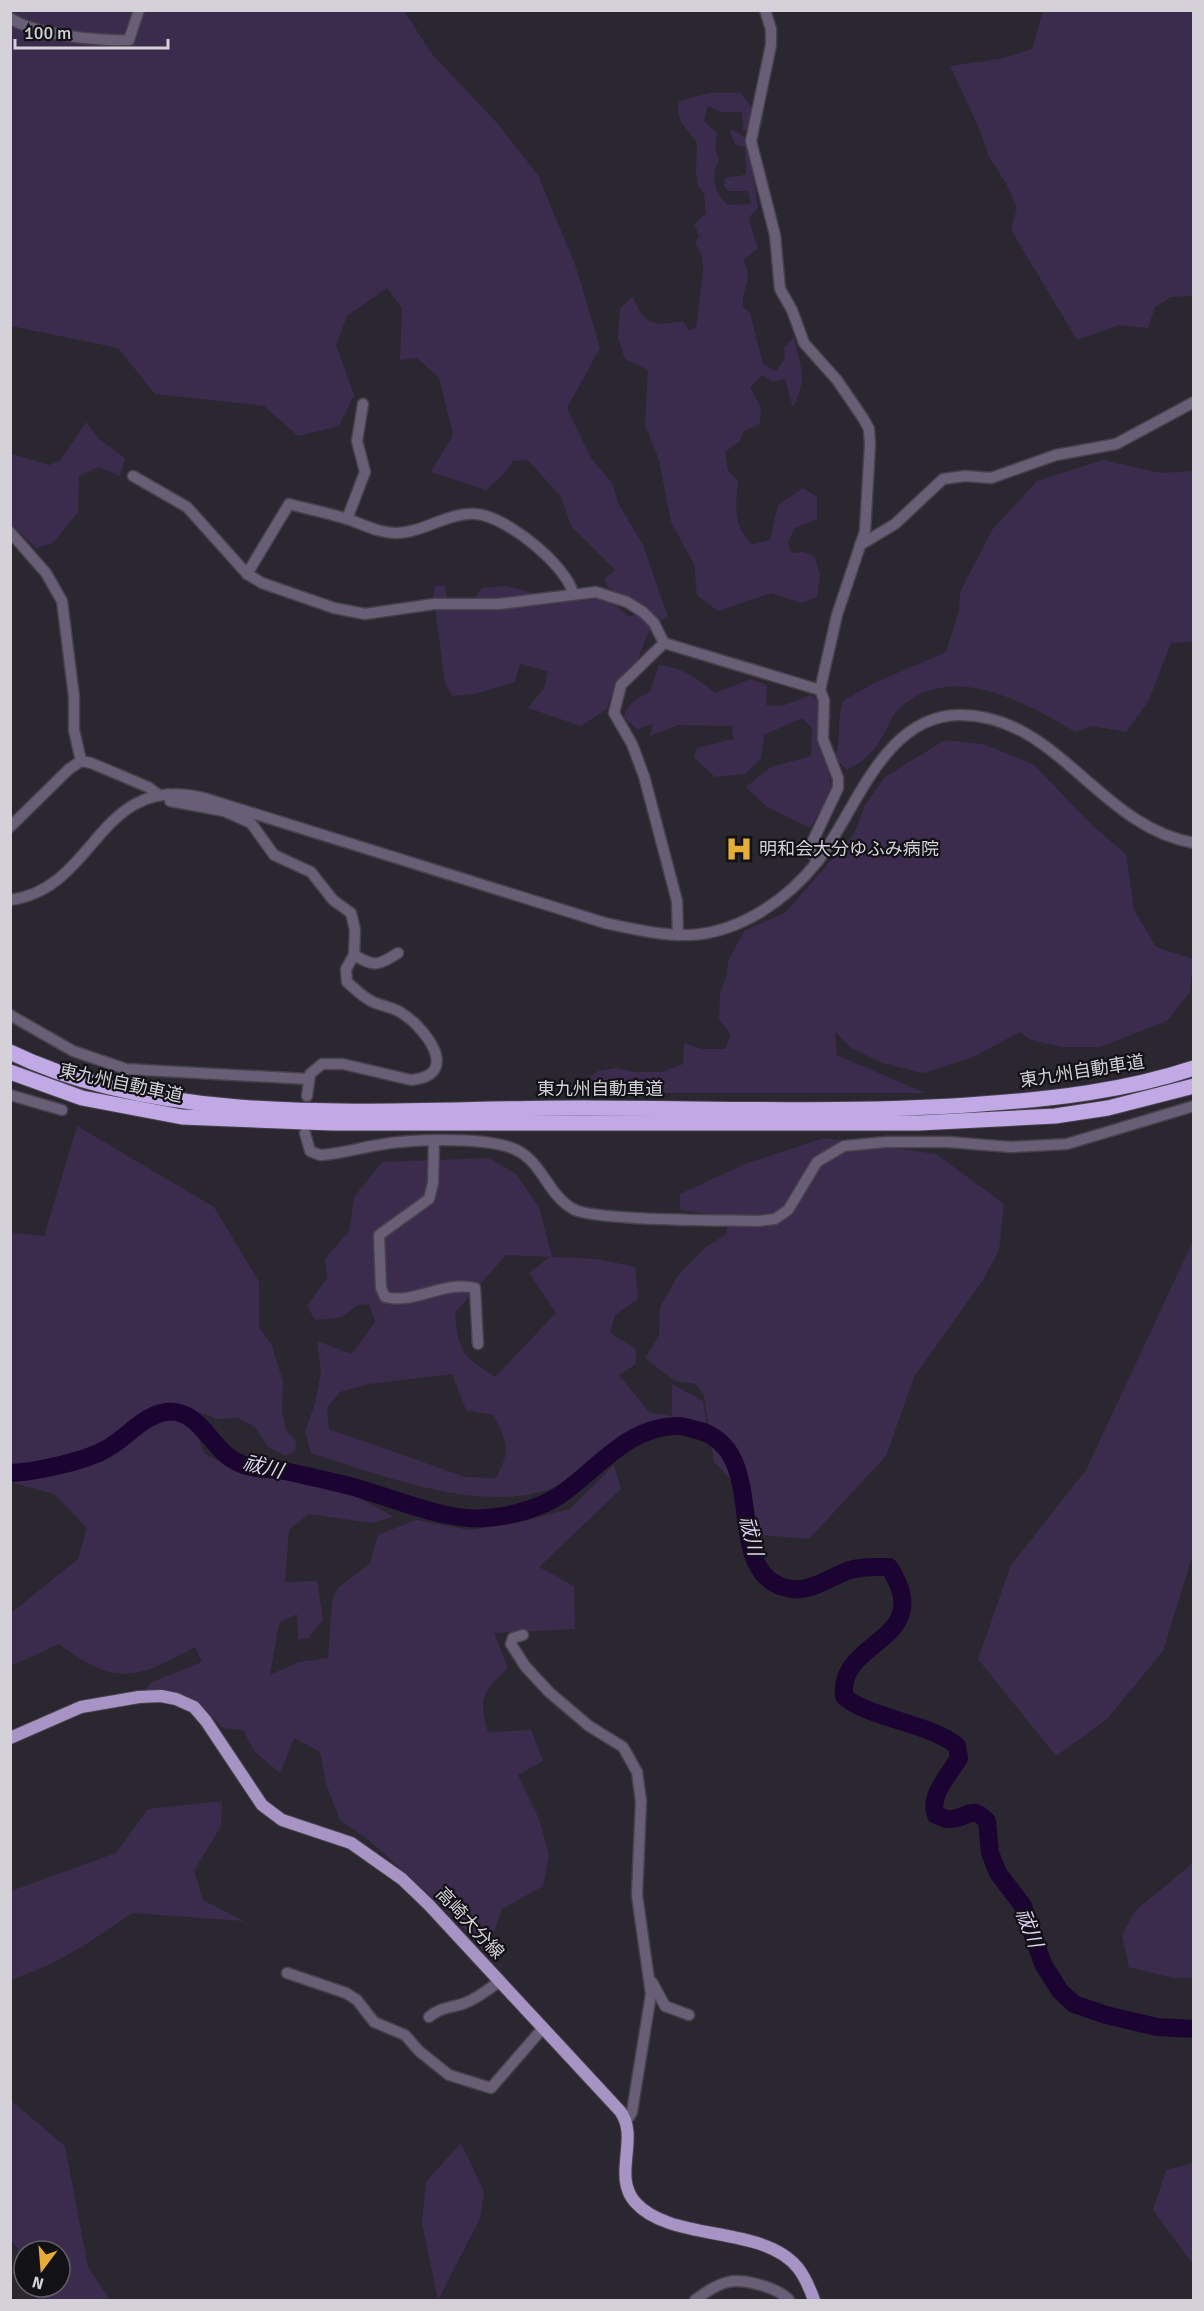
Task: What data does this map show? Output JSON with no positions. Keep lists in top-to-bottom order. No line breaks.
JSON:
{"streets":{"highway":["東九州自動車道"],"main road":["高崎大分線"]},"water":["祓川"],"places":{"hospital":["明和会大分ゆふみ病院"]},"scale_bar":"100 m","north":"bottom"}
